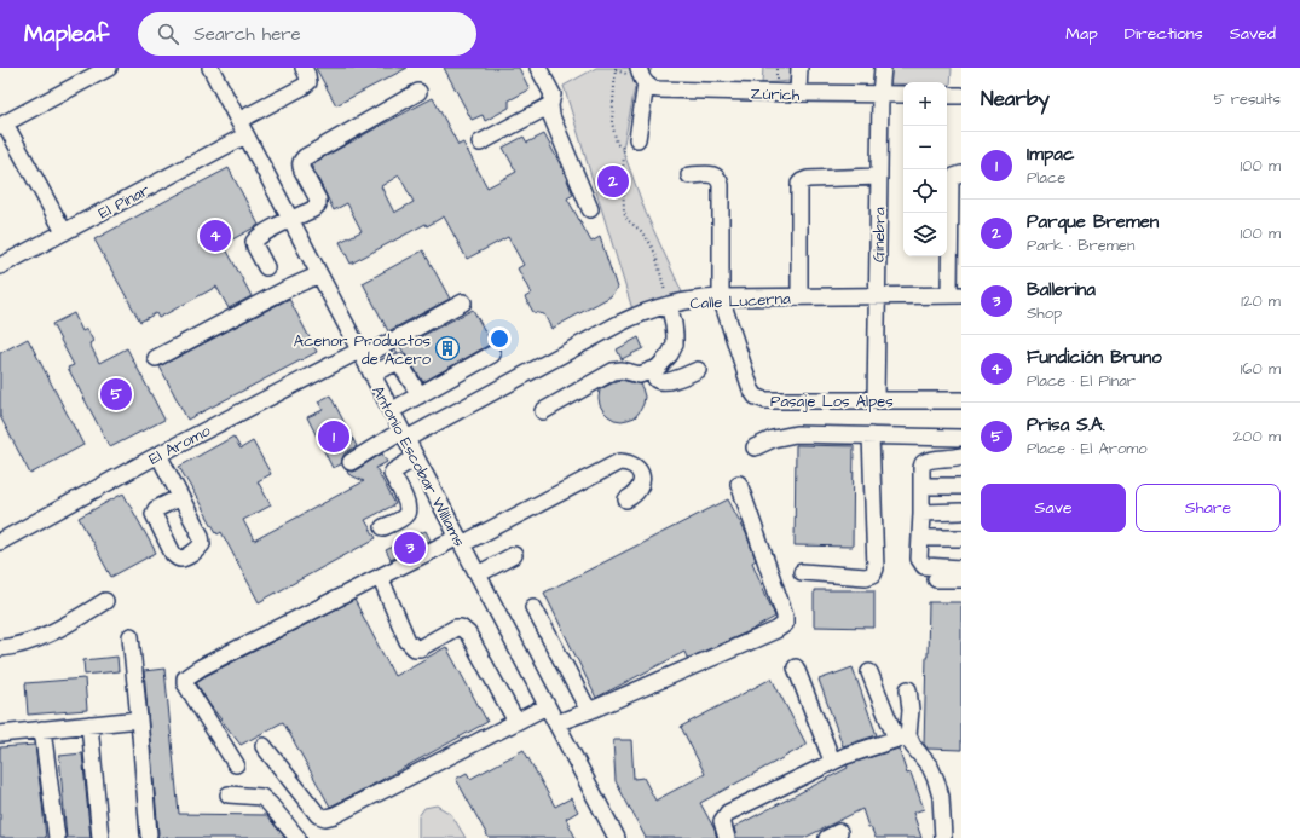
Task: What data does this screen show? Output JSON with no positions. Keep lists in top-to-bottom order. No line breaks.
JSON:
{"streets":{"street":["Zúrich","El Pinar","Ginebra","Calle Lucerna","Pasaje Los Alpes","El Aromo","Antonio Escobar Williams"]},"crossings":[["Zúrich","Ginebra"],["El Pinar","Antonio Escobar Williams"],["Ginebra","Calle Lucerna"],["Ginebra","Pasaje Los Alpes"],["Calle Lucerna","Pasaje Los Alpes"],["Calle Lucerna","Antonio Escobar Williams"],["El Aromo","Antonio Escobar Williams"]],"places":{"building":["Acenor Productos de Acero"]},"page":{"header":"Mapleaf","search":"Search here","nav":["Map","Directions","Saved"],"heading":["Nearby","5 results"],"map_buttons":["+","−"],"list":[{"mark":"1","name":"Impac","note":"Place","value":"100 m"},{"mark":"2","name":"Parque Bremen","note":"Park · Bremen","value":"100 m"},{"mark":"3","name":"Ballerina","note":"Shop","value":"120 m"},{"mark":"4","name":"Fundición Bruno","note":"Place · El Pinar","value":"160 m"},{"mark":"5","name":"Prisa S.A.","note":"Place · El Aromo","value":"200 m"}],"pins":["2","4","5","1","3"],"buttons":["Save","Share"]}}
